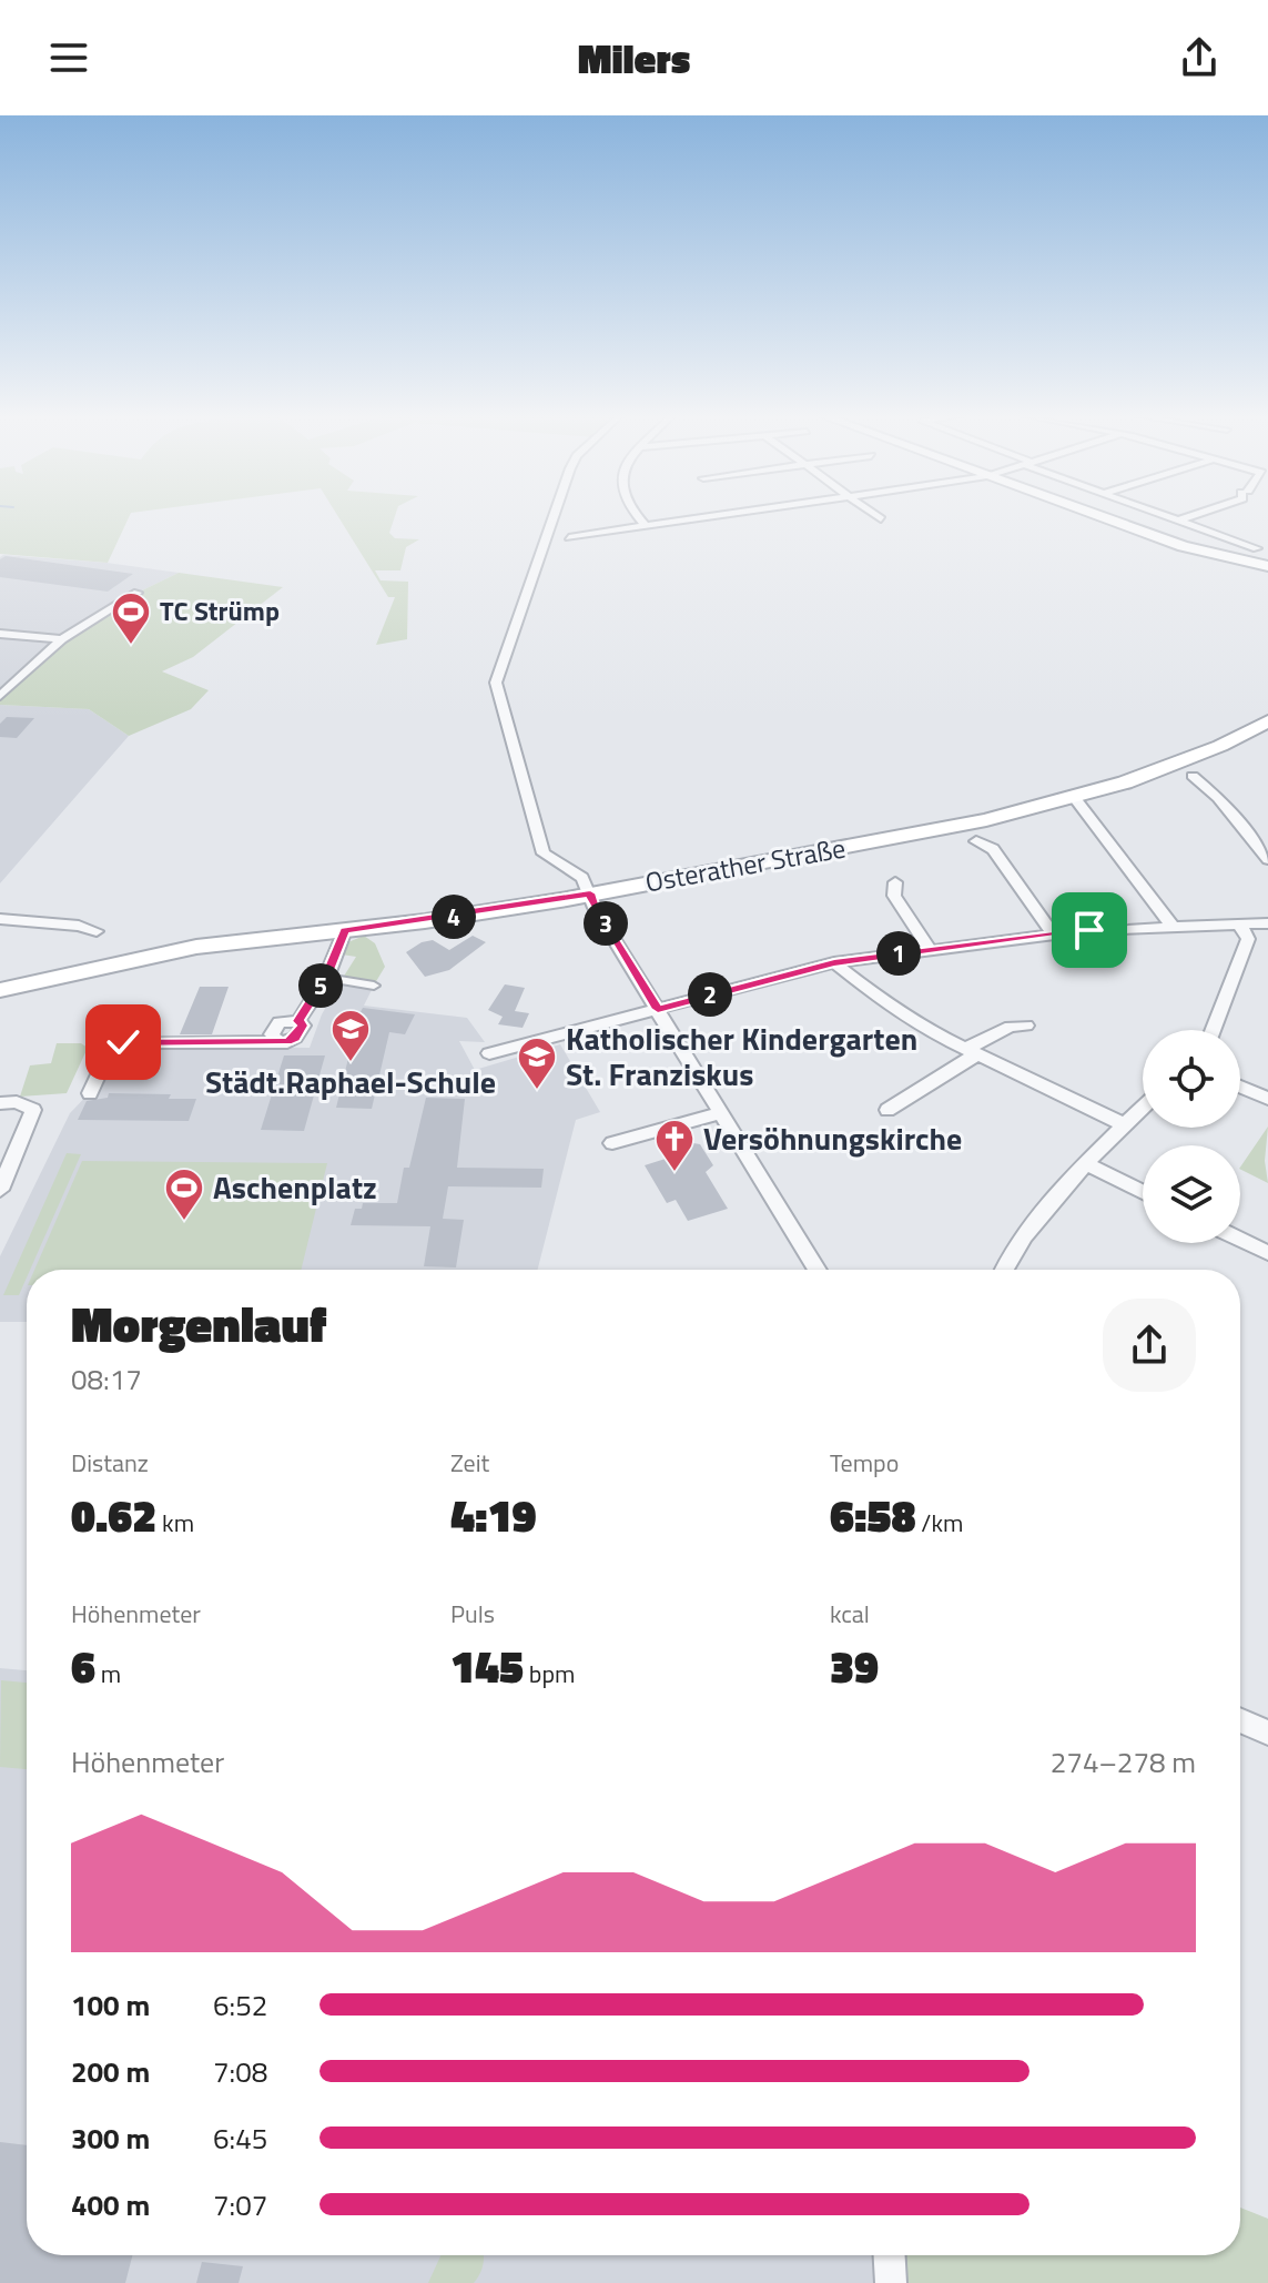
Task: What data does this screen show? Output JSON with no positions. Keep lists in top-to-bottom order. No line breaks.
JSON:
{"streets":{"main road":["Osterather Straße"]},"places":{"sports":["TC Strümp","Aschenplatz"],"school or university":["Städt.Raphael-Schule","Katholischer Kindergarten St. Franziskus"],"church":["Versöhnungskirche"]},"page":{"header":"Milers","pins":["4","3","1","5","2"],"heading":["Morgenlauf","08:17"],"stats":[["Distanz","0.62 km"],["Zeit","4:19"],["Tempo","6:58 /km"],["Höhenmeter","6 m"],["Puls","145 bpm"],["kcal","39"]],"chart":["Höhenmeter","274–278 m"],"list":[{"name":"100 m","note":"6:52"},{"name":"200 m","note":"7:08"},{"name":"300 m","note":"6:45"},{"name":"400 m","note":"7:07"}]}}
